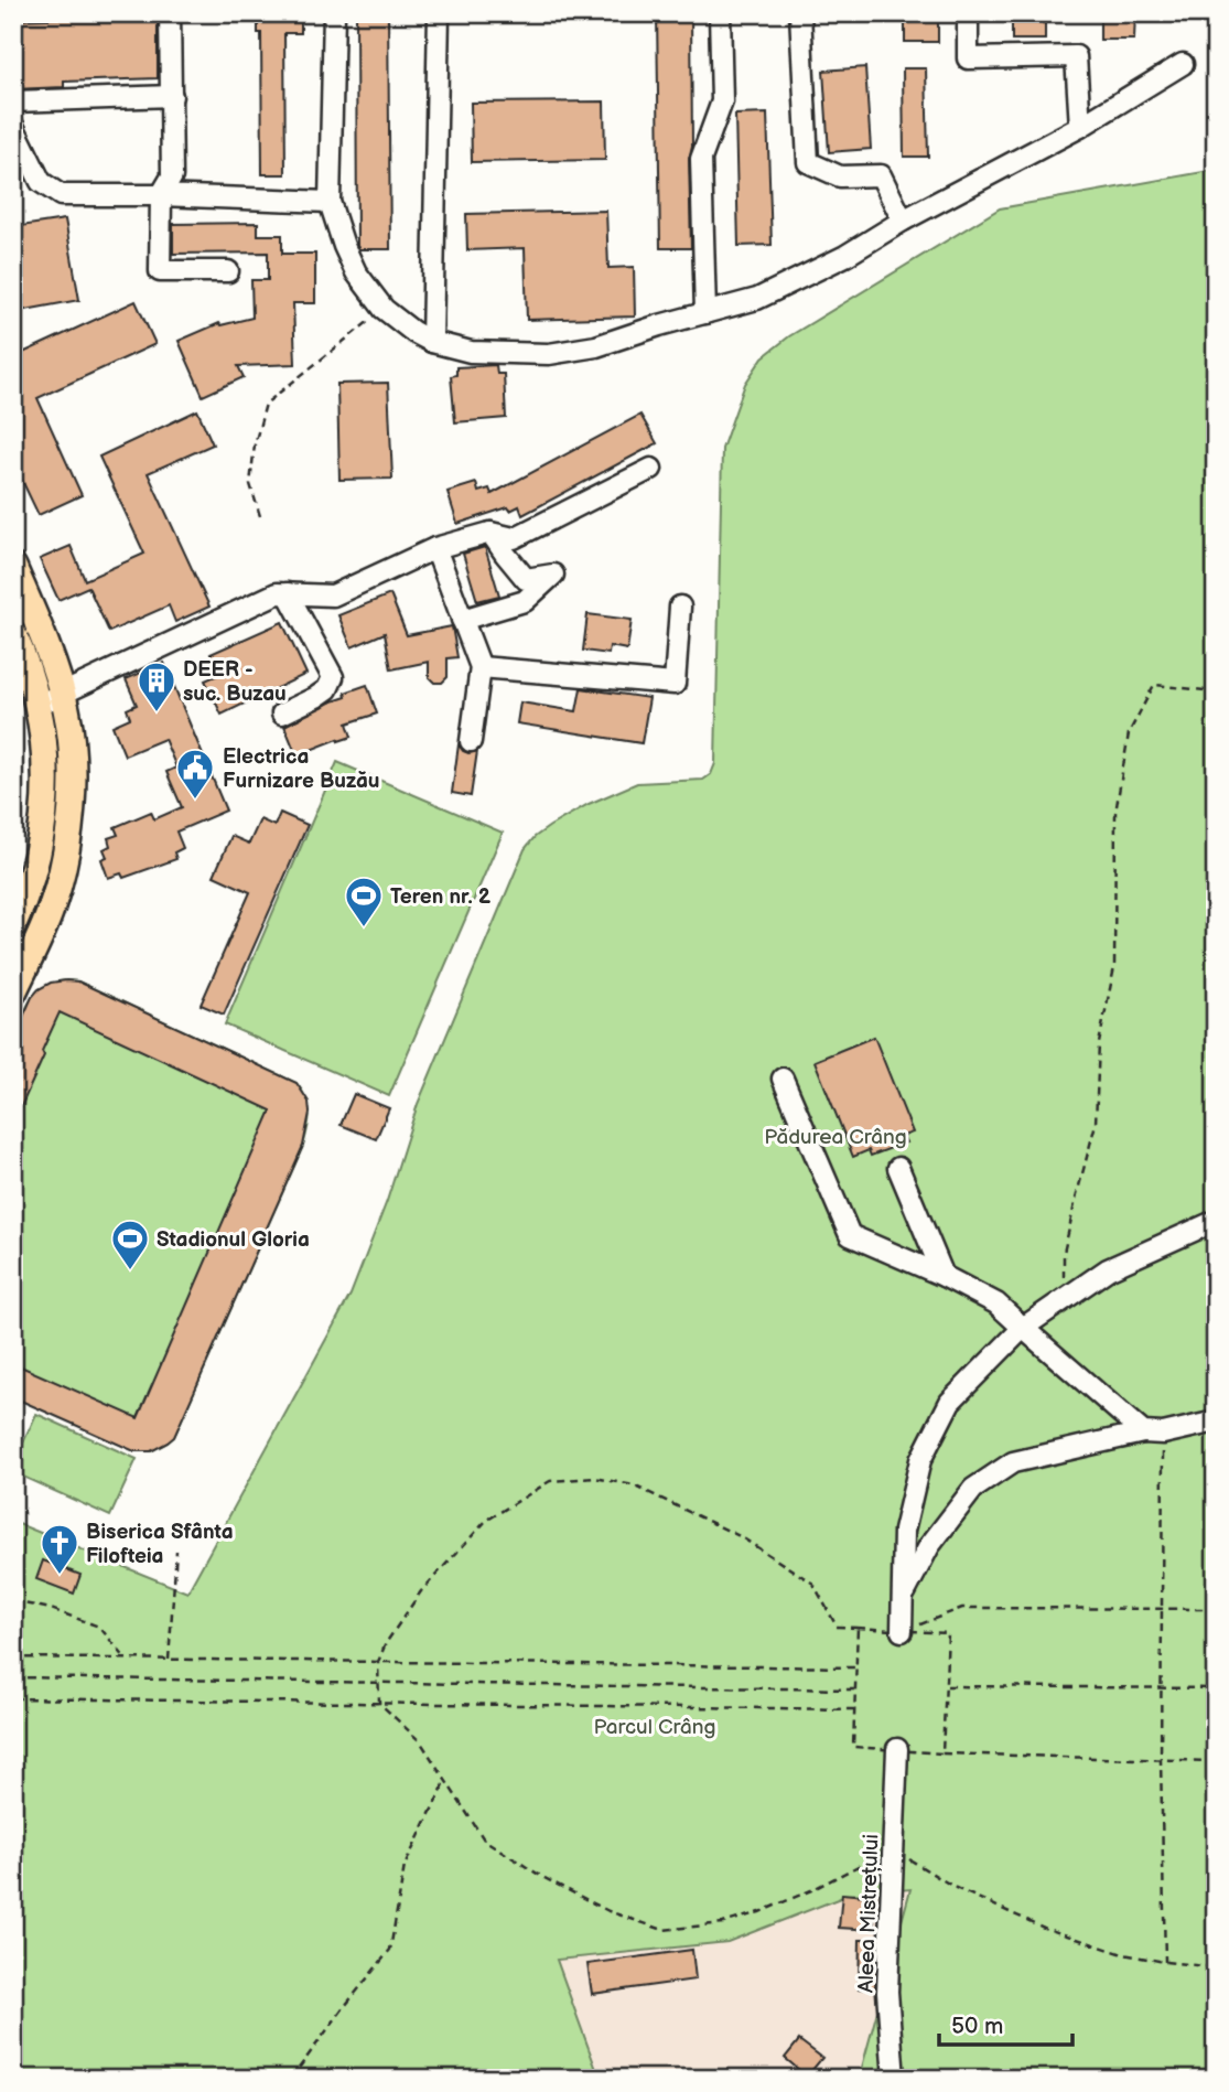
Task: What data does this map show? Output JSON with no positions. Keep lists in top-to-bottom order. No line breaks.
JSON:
{"streets":{"lane":["Aleea Mistrețului"]},"parks":["Pădurea Crâng","Parcul Crâng"],"places":{"building":["DEER - suc. Buzau"],"public building":["Electrica Furnizare Buzău"],"sports":["Teren nr. 2","Stadionul Gloria"],"church":["Biserica Sfânta Filofteia"]},"scale_bar":"50 m"}
